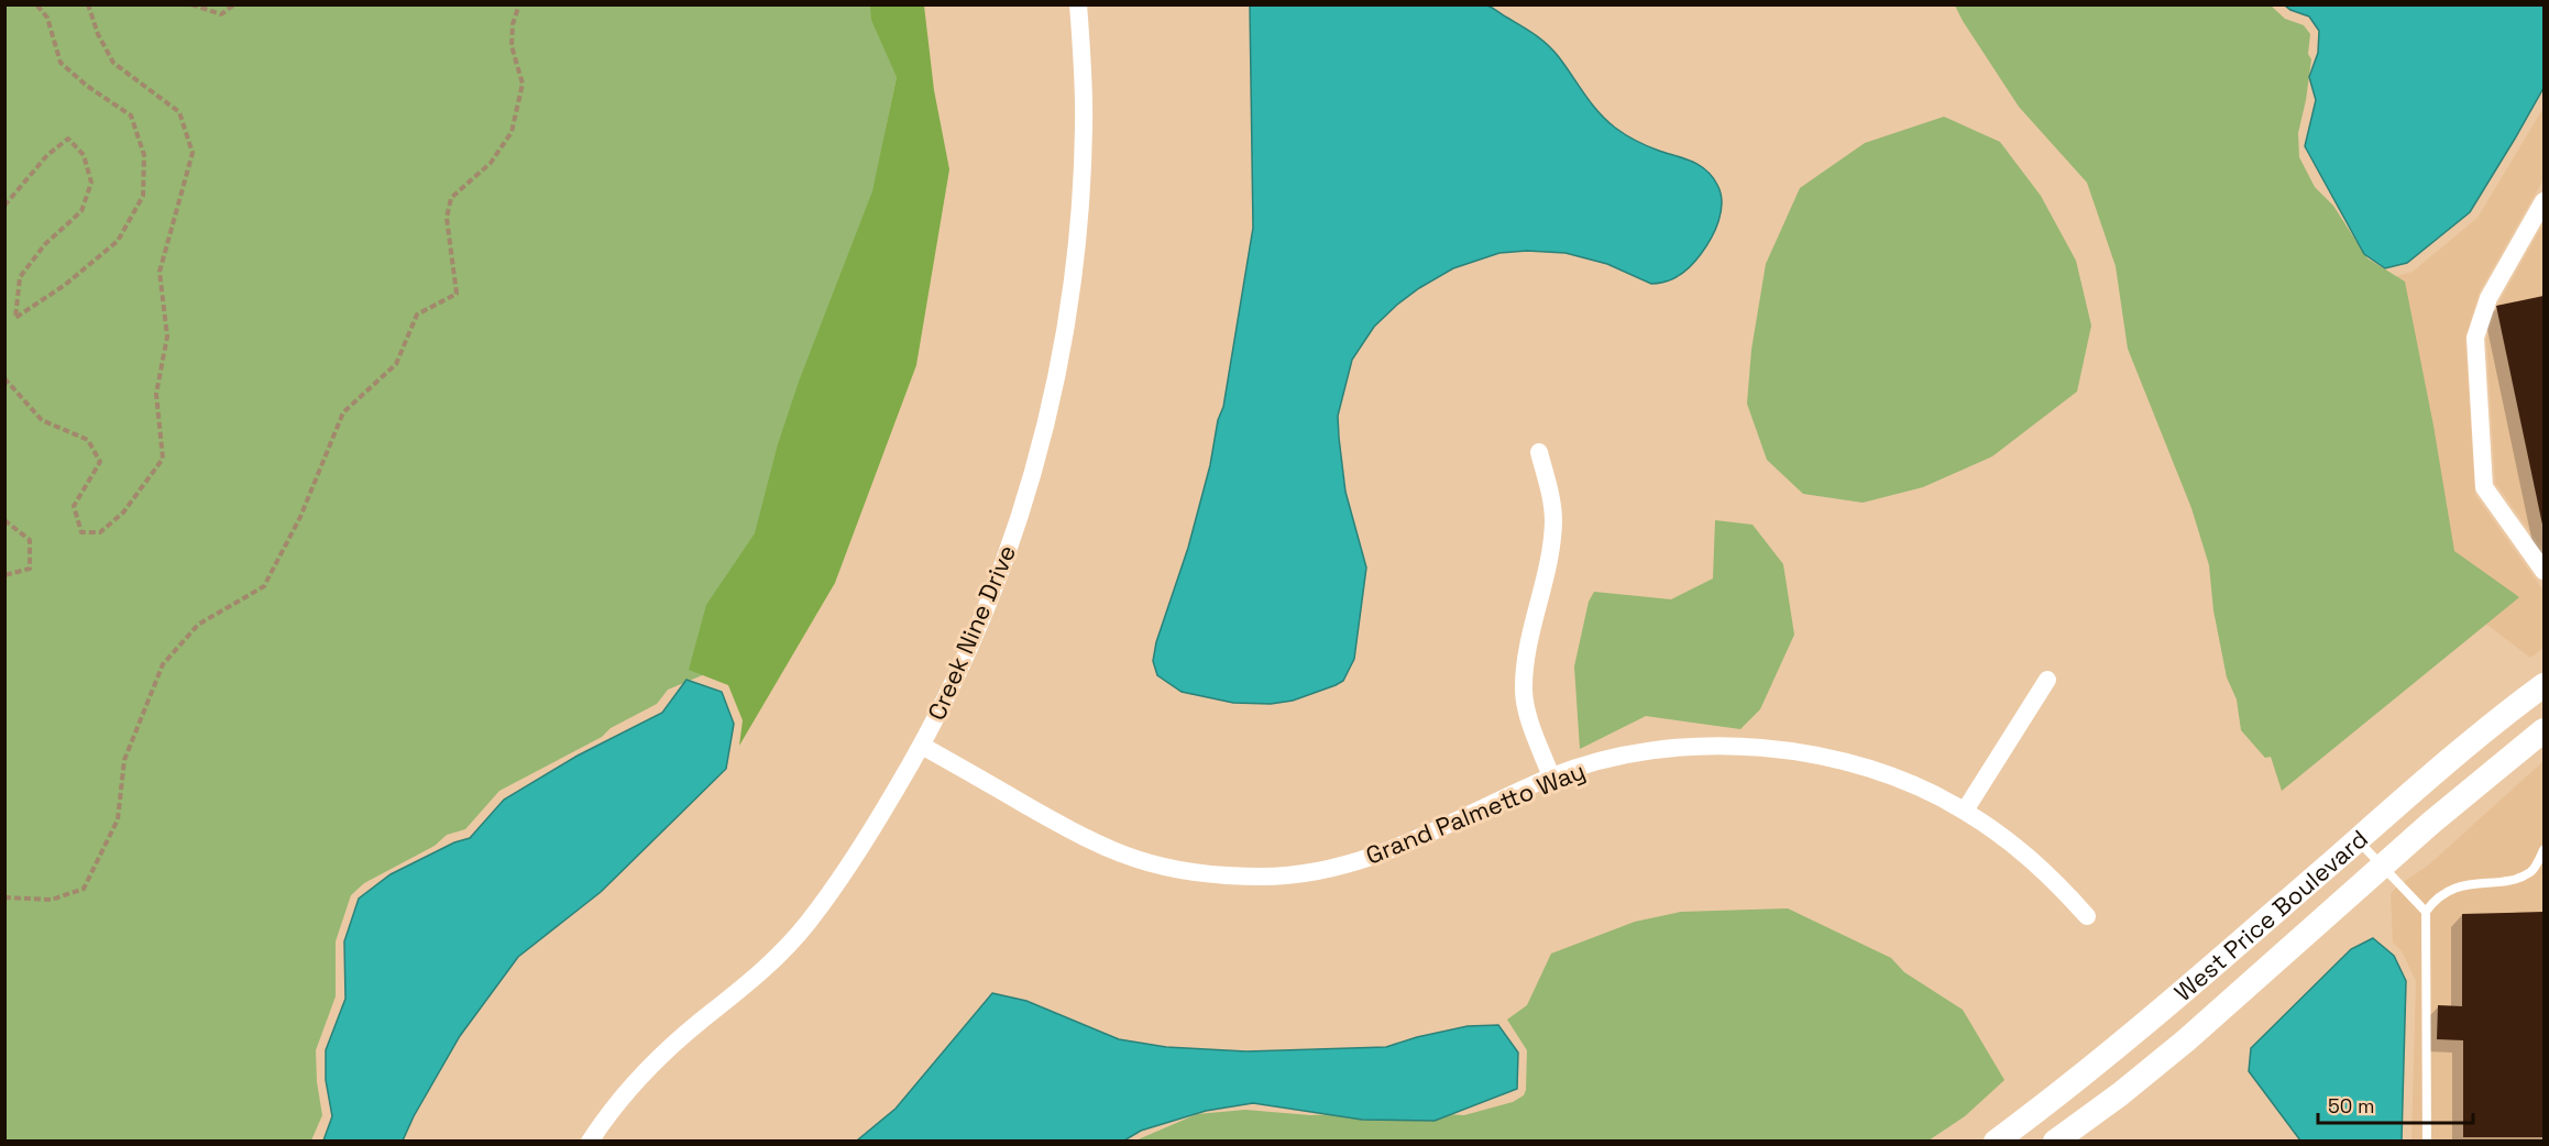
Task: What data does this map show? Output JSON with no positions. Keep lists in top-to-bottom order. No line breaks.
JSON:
{"streets":{"street":["Creek Nine Drive","Grand Palmetto Way","West Price Boulevard"]},"crossings":[["Creek Nine Drive","Grand Palmetto Way"]],"scale_bar":"50 m"}
